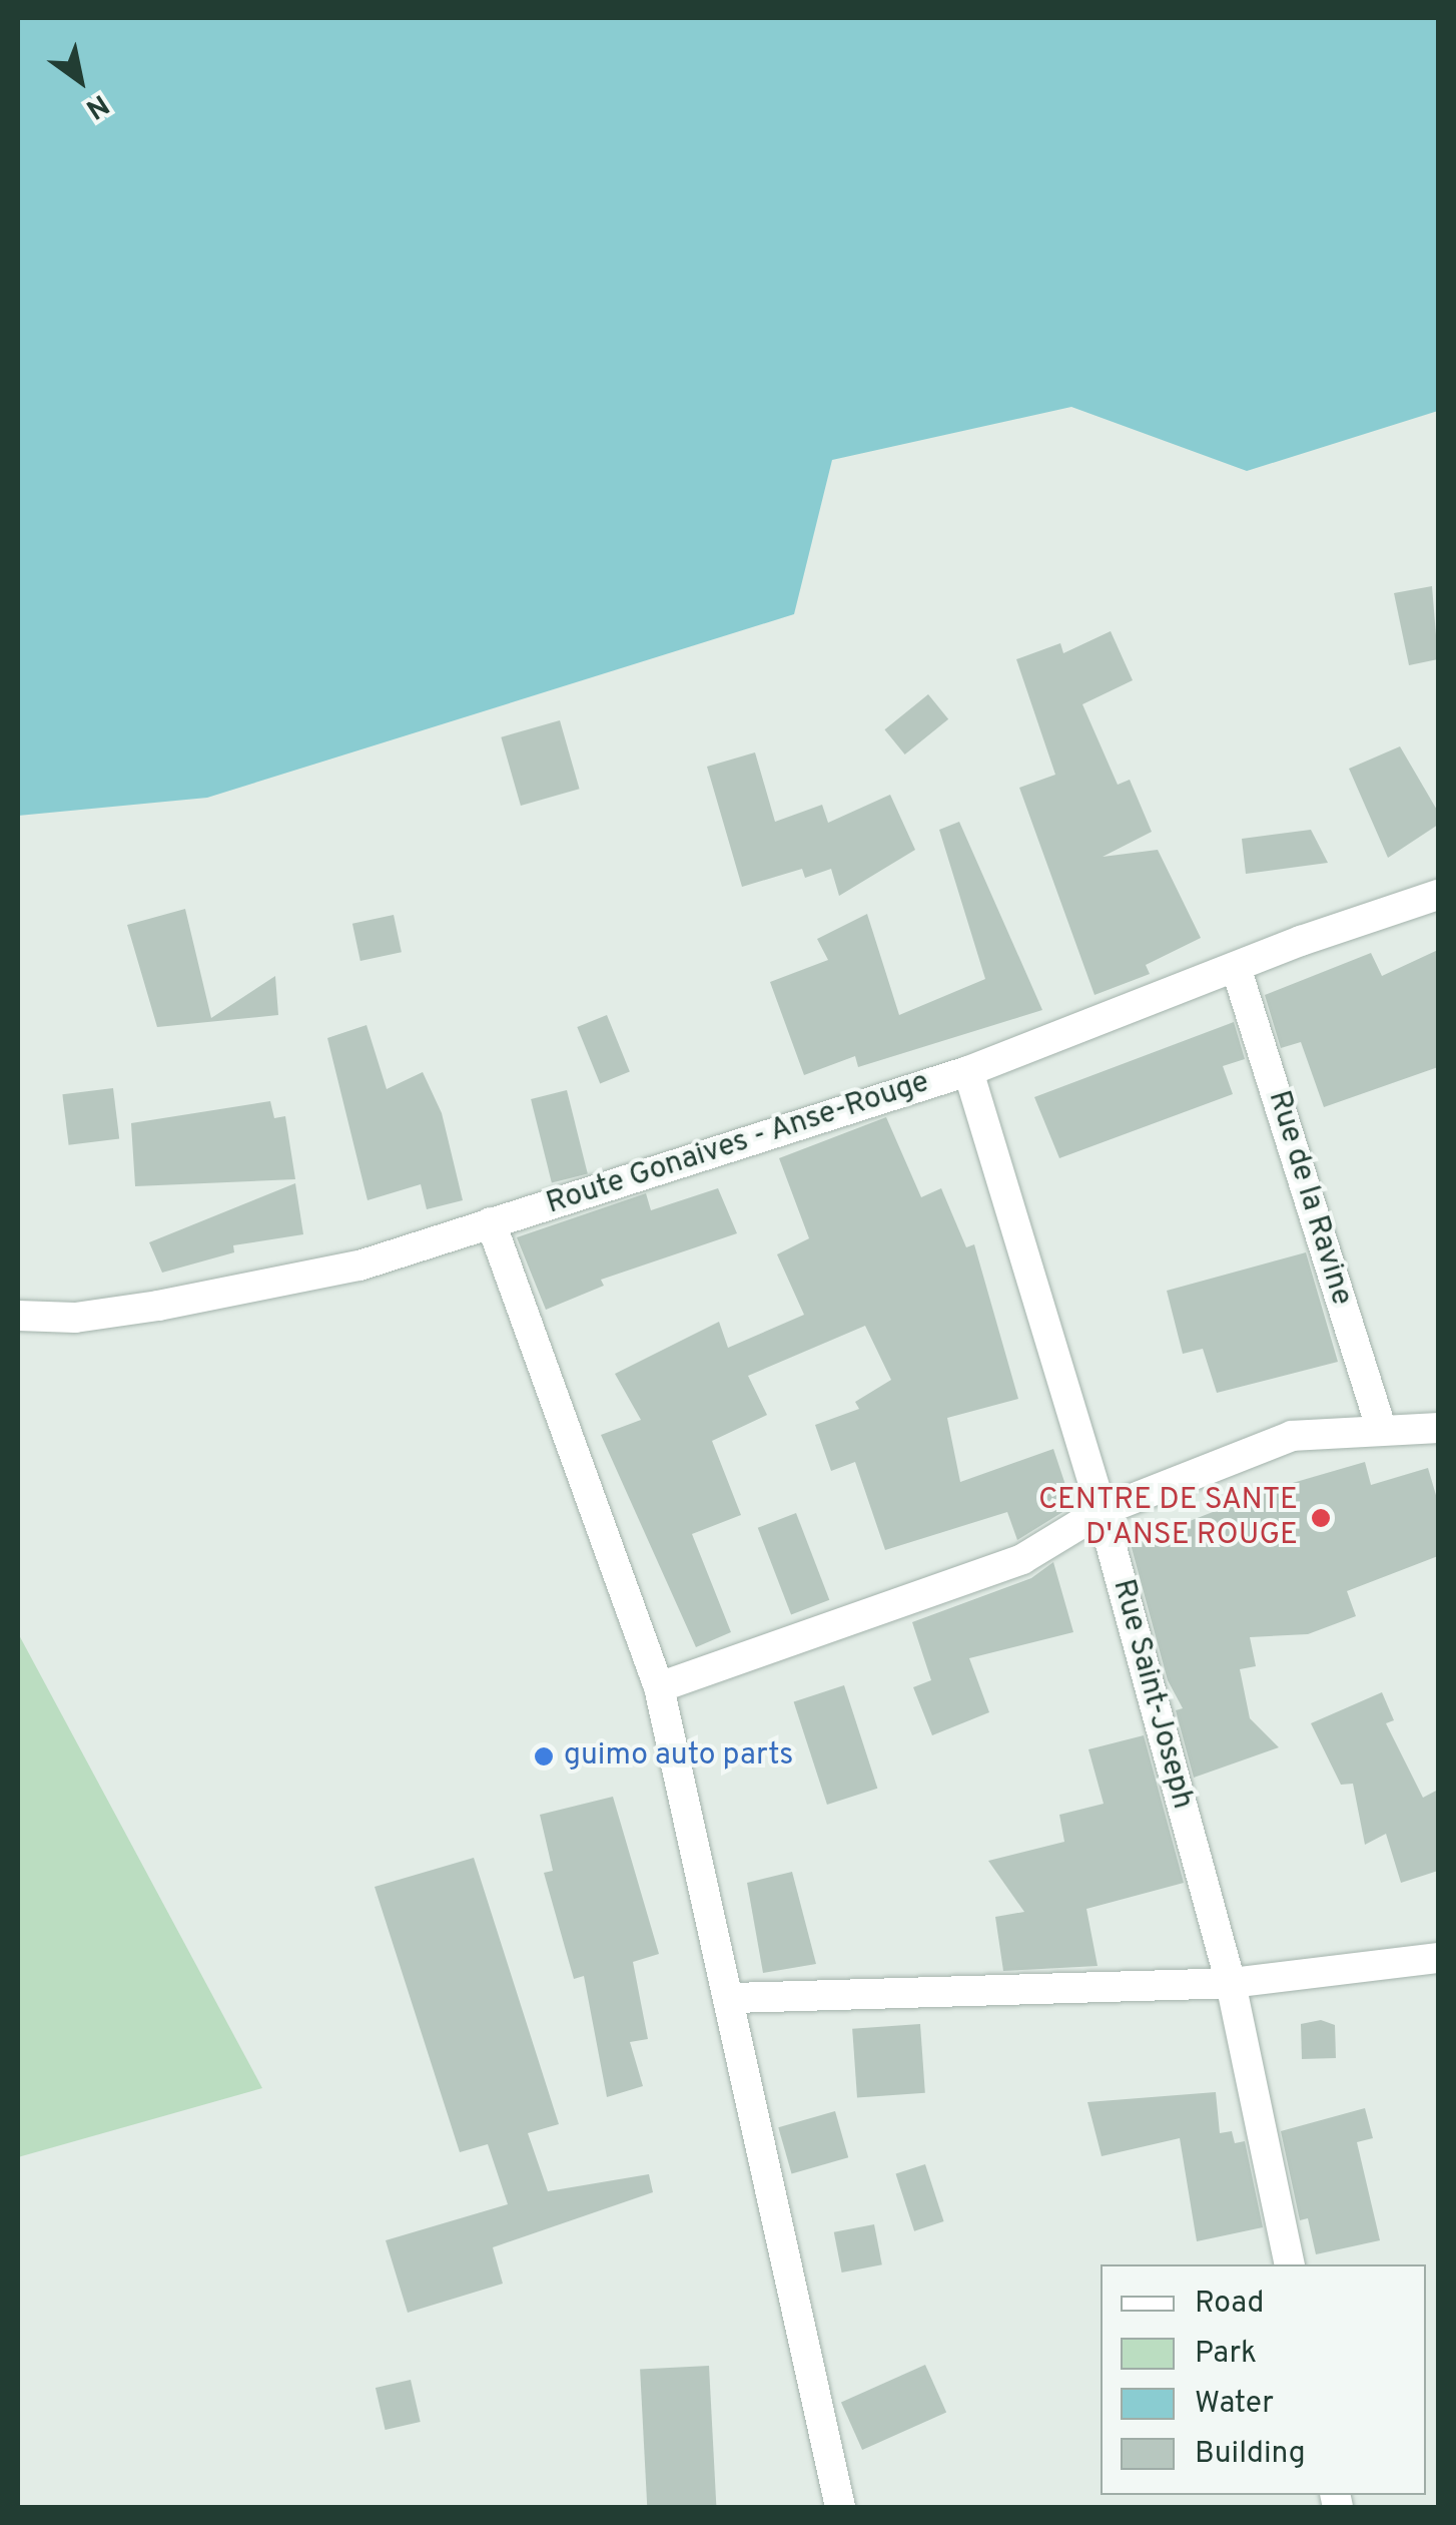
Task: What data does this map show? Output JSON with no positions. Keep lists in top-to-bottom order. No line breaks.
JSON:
{"streets":{"street":["Route Gonaives - Anse-Rouge","Rue de la Ravine","Rue Saint-Joseph"]},"crossings":[["Route Gonaives - Anse-Rouge","Rue de la Ravine"],["Route Gonaives - Anse-Rouge","Rue Saint-Joseph"]],"places":["CENTRE DE SANTE D'ANSE ROUGE","guimo auto parts"],"legend":["Road","Park","Water","Building"],"north":"bottom right"}
